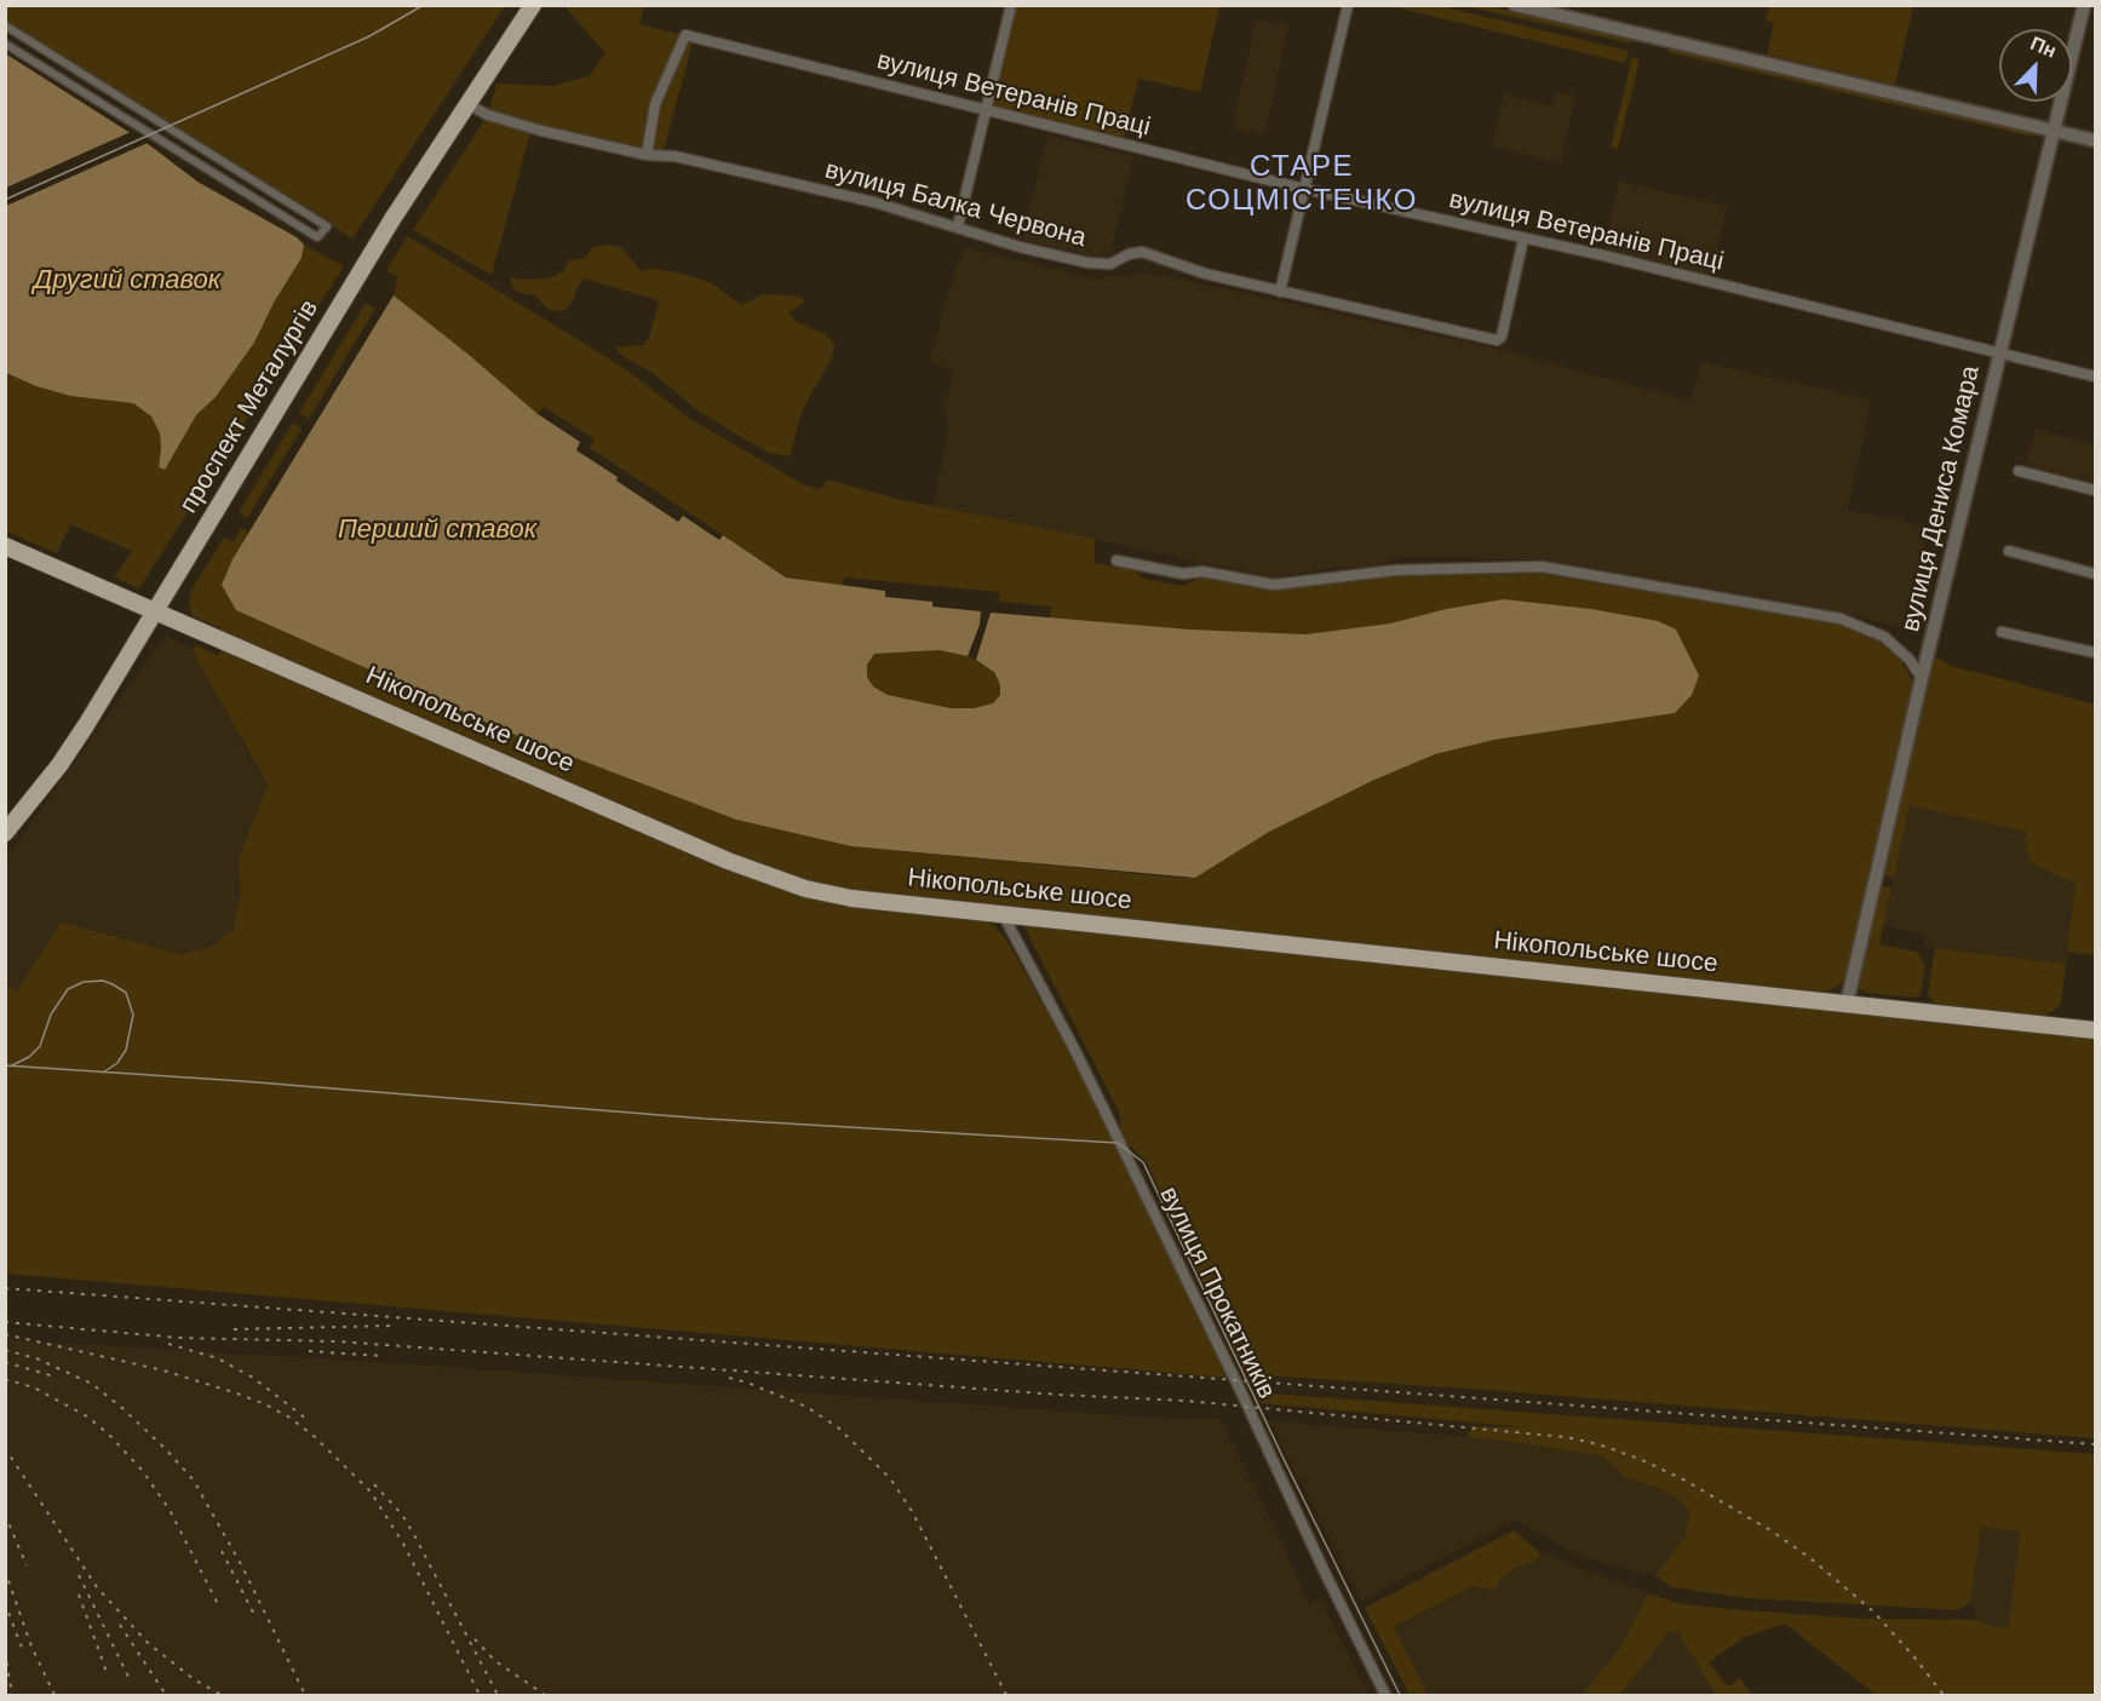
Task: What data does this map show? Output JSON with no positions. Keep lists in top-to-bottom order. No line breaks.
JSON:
{"streets":{"main road":["проспект Металургів","Нікопольське шосе"],"street":["вулиця Ветеранів Праці","вулиця Балка Червона","вулиця Дениса Комара","вулиця Прокатників"]},"crossings":[["вулиця Ветеранів Праці","вулиця Балка Червона"],["вулиця Ветеранів Праці","вулиця Дениса Комара"],["вулиця Балка Червона","проспект Металургів"],["проспект Металургів","Нікопольське шосе"],["вулиця Дениса Комара","Нікопольське шосе"],["Нікопольське шосе","вулиця Прокатників"]],"districts":["СТАРЕ СОЦМІСТЕЧКО"],"water":["Другий ставок","Перший ставок"],"north":"top right"}
